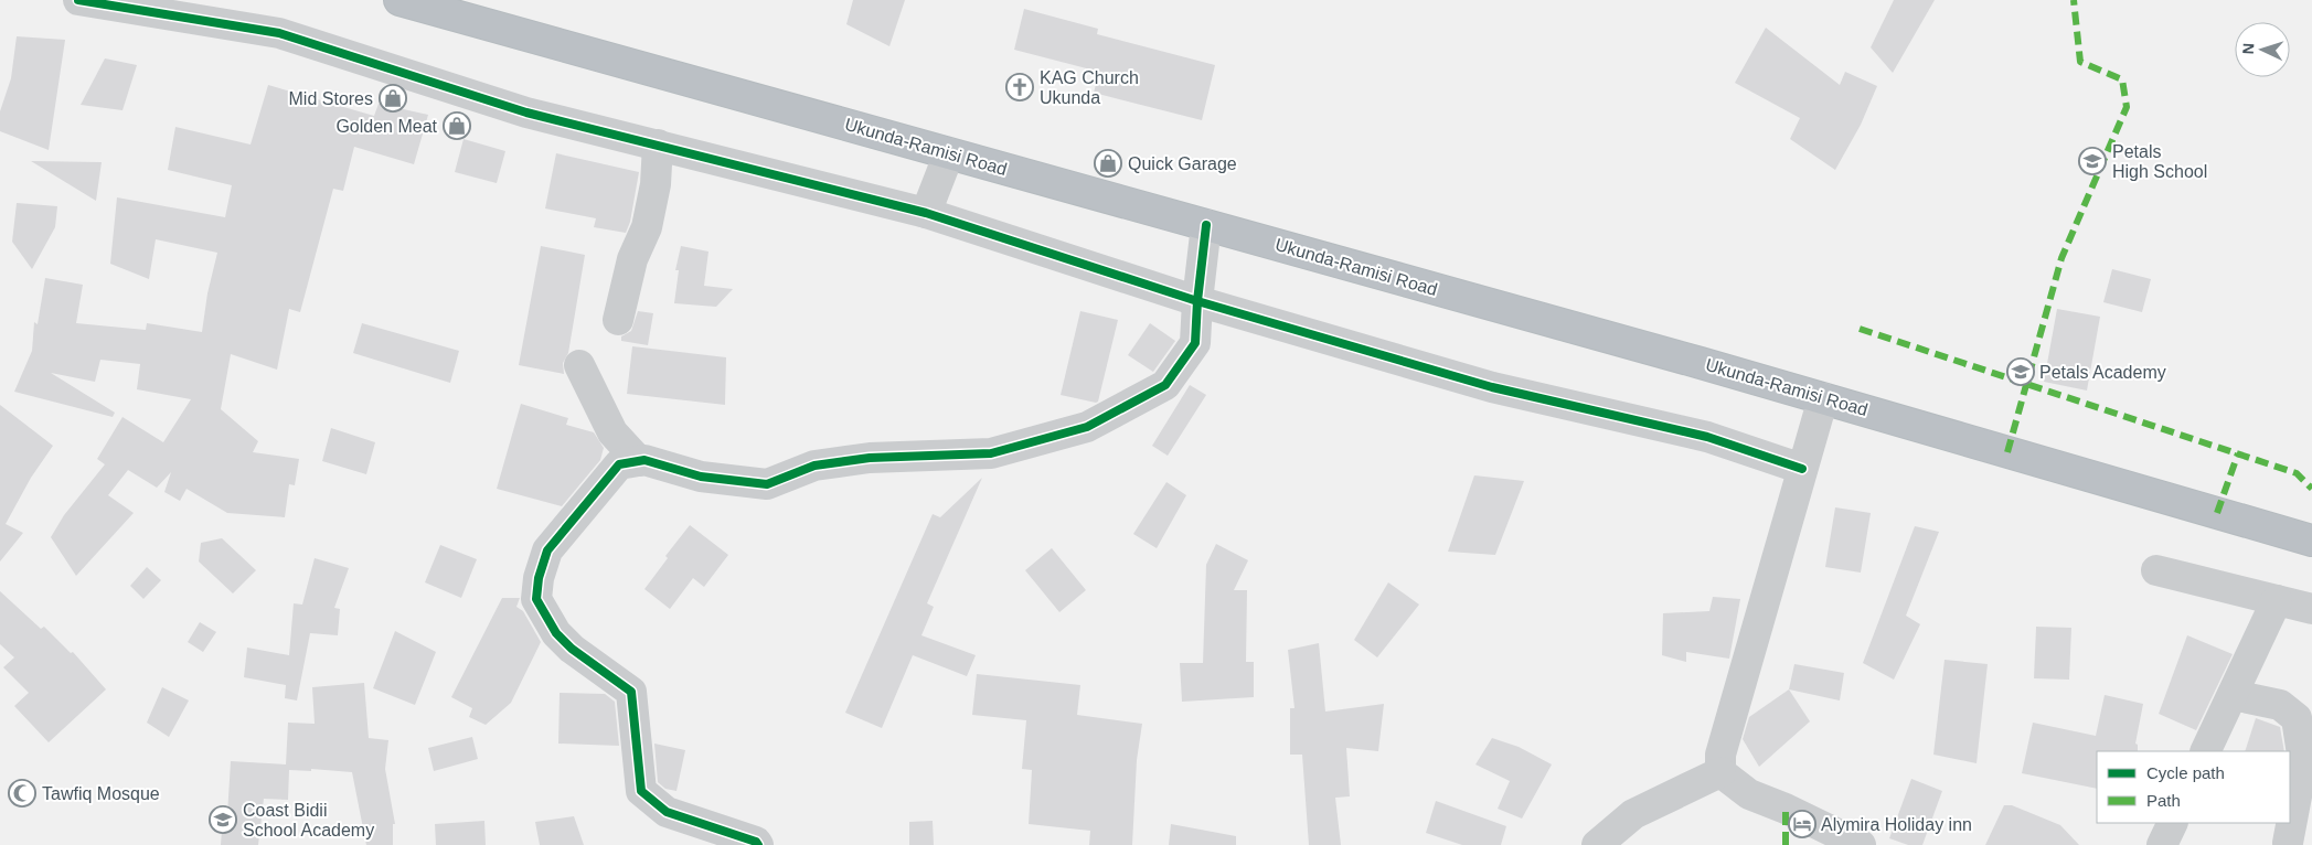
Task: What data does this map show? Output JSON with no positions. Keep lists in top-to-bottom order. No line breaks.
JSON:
{"streets":{"highway":["Ukunda-Ramisi Road"]},"places":{"church":["KAG Church Ukunda"],"shop":["Mid Stores","Golden Meat","Quick Garage"],"school or university":["Petals High School","Petals Academy","Coast Bidii School Academy"],"mosque":["Tawfiq Mosque"],"hotel":["Alymira Holiday inn"]},"legend":["Cycle path","Path"],"north":"left"}
